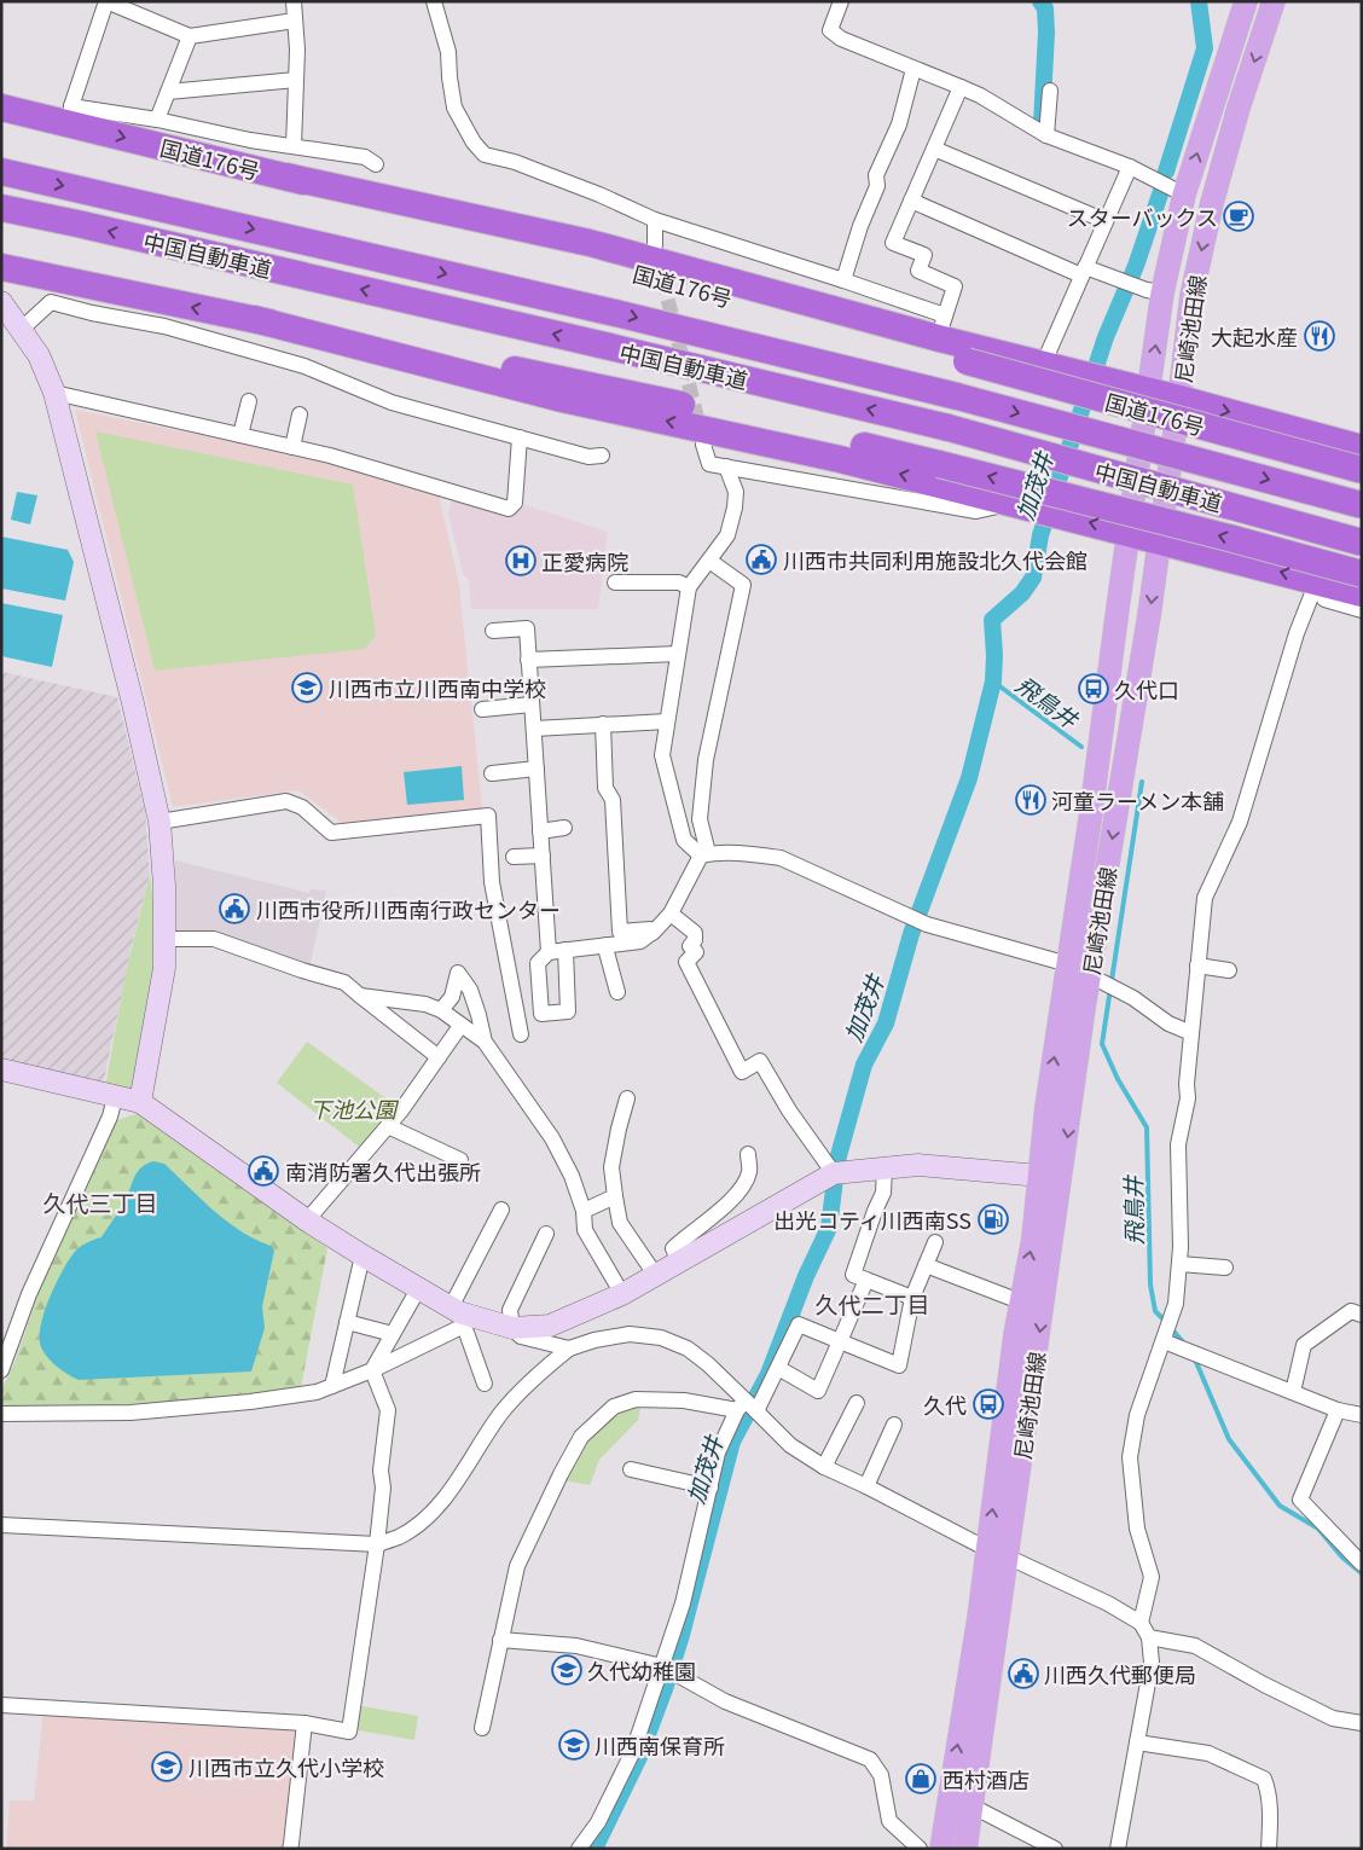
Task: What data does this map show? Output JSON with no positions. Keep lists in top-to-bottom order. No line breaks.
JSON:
{"streets":{"highway":["国道176号","中国自動車道"],"main road":["尼崎池田線"]},"districts":["久代三丁目","久代二丁目"],"water":["加茂井","飛鳥井"],"parks":["下池公園"],"places":{"cafe":["スターバックス"],"restaurant":["大起水産","河童ラーメン本舗"],"public building":["川西市共同利用施設北久代会館","川西市役所川西南行政センター","南消防署久代出張所","川西久代郵便局"],"hospital":["正愛病院"],"school or university":["川西市立川西南中学校","久代幼稚園","川西南保育所","川西市立久代小学校"],"bus stop":["久代口","久代"],"fuel station":["出光コティ川西南SS"],"shop":["西村酒店"]}}
